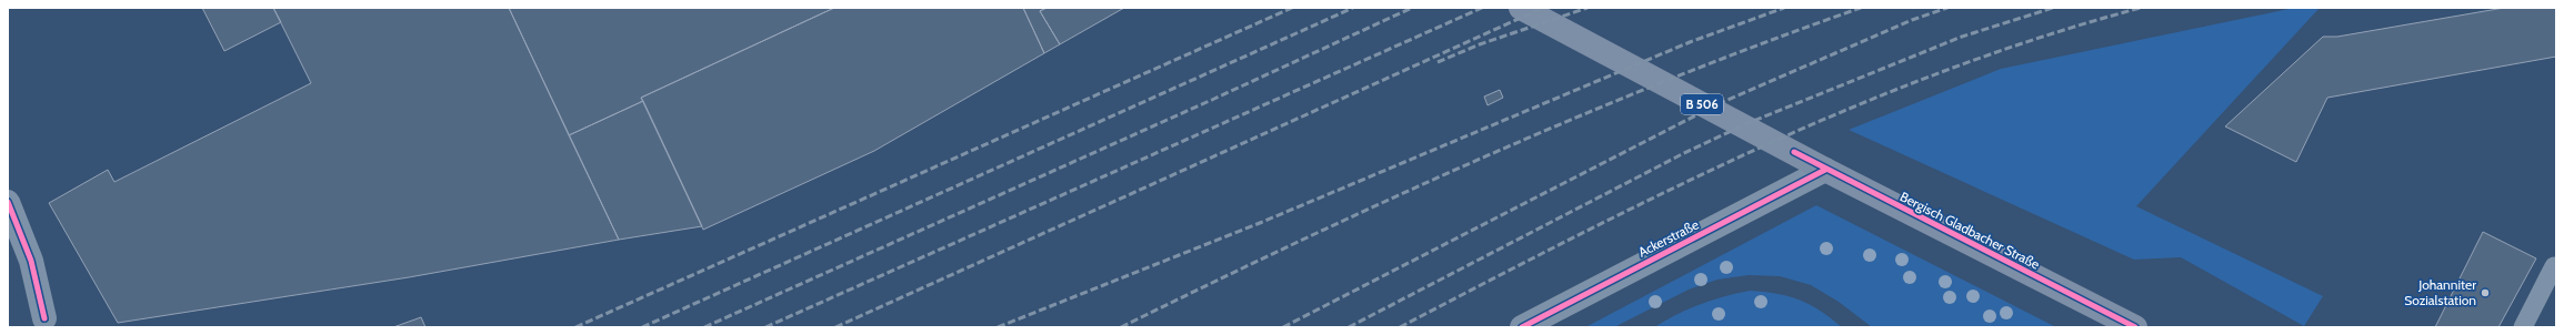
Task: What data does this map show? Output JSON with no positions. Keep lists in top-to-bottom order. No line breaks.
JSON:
{"streets":{"main road":["B 506","Bergisch Gladbacher Straße"],"street":["Ackerstraße"]},"crossings":[["Bergisch Gladbacher Straße","Ackerstraße"]],"places":["Johanniter Sozialstation"]}
